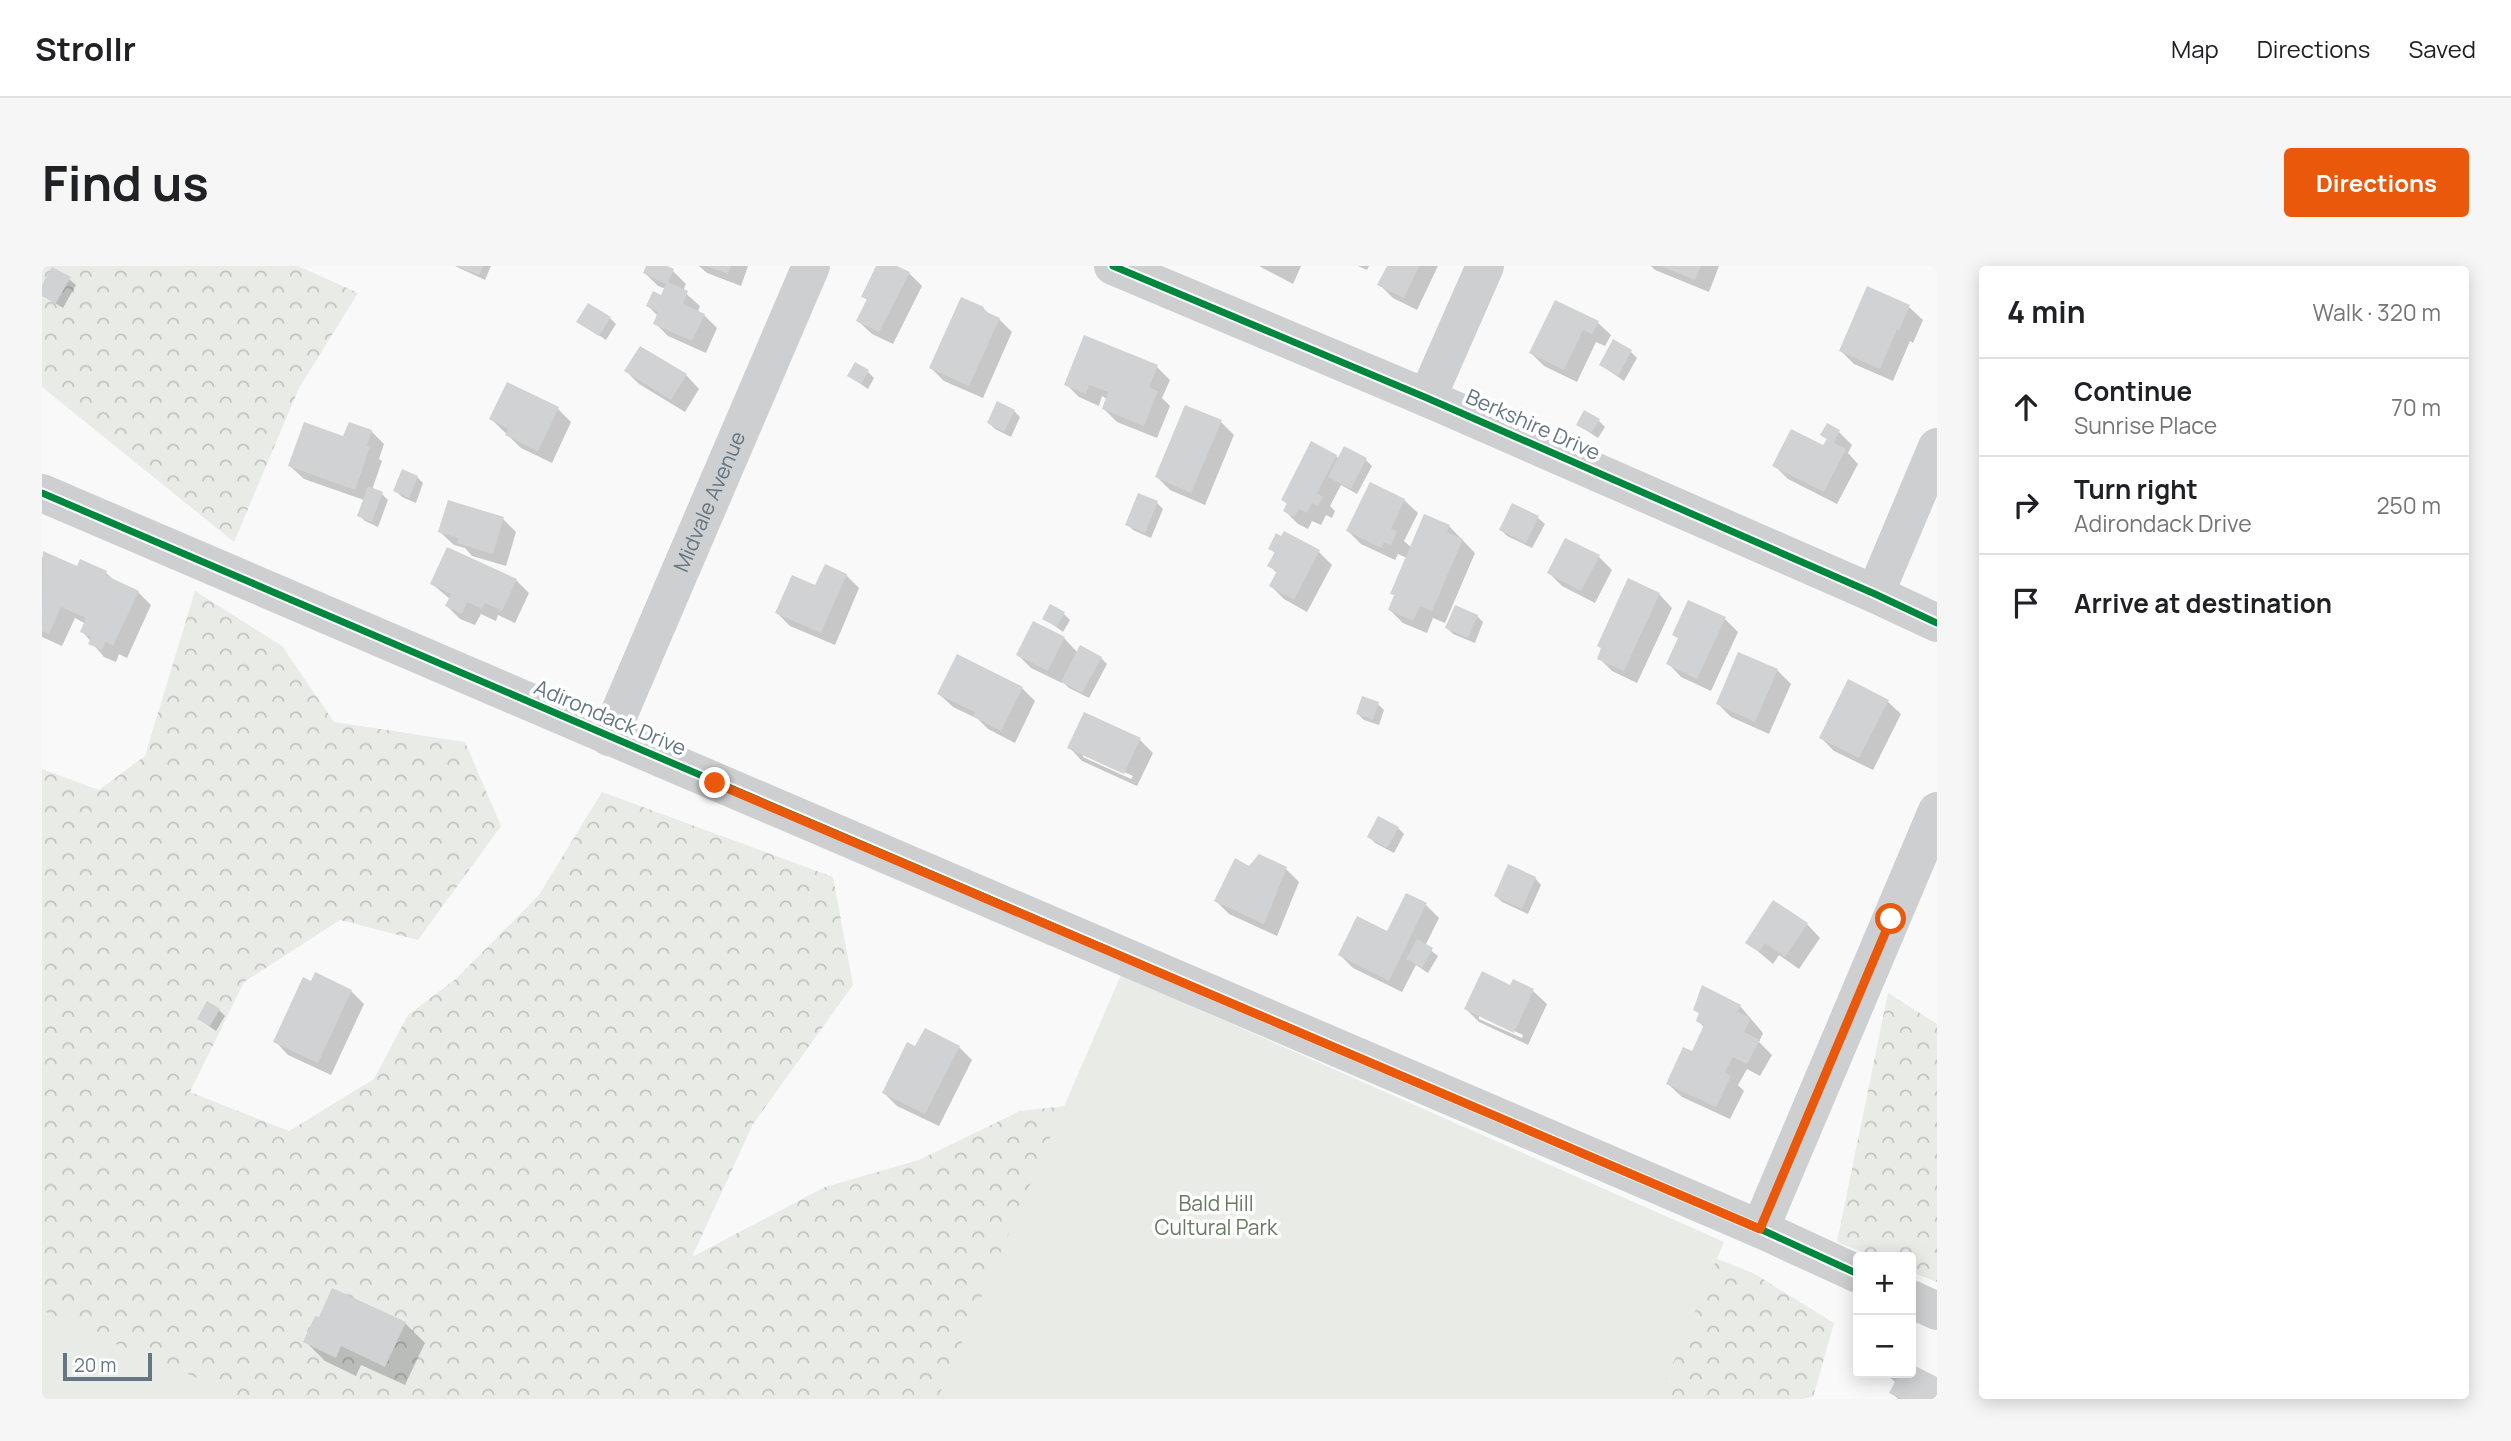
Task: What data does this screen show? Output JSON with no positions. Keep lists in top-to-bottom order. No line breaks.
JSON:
{"streets":{"street":["Berkshire Drive","Midvale Avenue","Adirondack Drive"]},"crossings":[["Midvale Avenue","Adirondack Drive"]],"parks":["Bald Hill Cultural Park"],"scale_bar":"20 m","page":{"header":"Strollr","nav":["Map","Directions","Saved"],"buttons":"Directions","title":"Find us","heading":["4 min","Walk · 320 m"],"list":[["Continue","Sunrise Place","70 m"],["Turn right","Adirondack Drive","250 m"],"Arrive at destination"],"map_buttons":["+","−"],"scale":"20 m"}}
